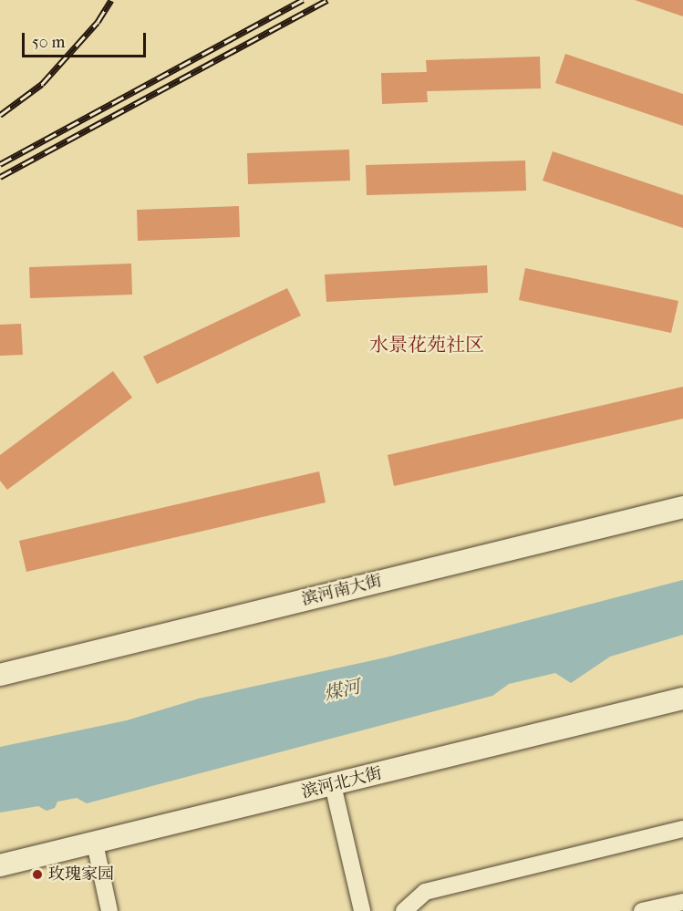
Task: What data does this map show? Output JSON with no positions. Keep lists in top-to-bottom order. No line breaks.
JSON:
{"streets":{"main road":["滨河南大街","滨河北大街"]},"districts":["水景花苑社区"],"water":["煤河"],"places":["玫瑰家园"],"scale_bar":"50 m"}
